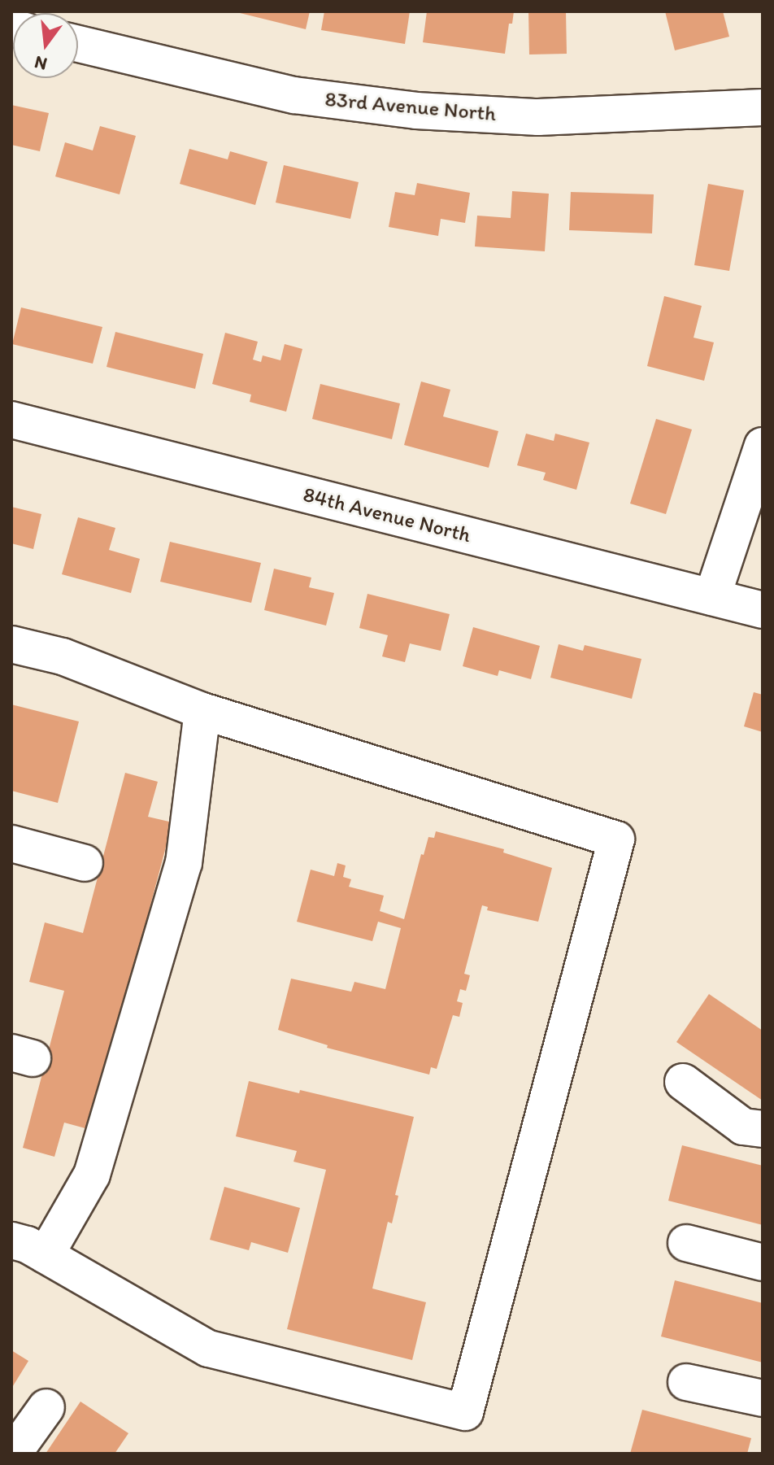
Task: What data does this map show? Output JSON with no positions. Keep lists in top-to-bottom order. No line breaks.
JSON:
{"streets":{"street":["83rd Avenue North","84th Avenue North"]},"north":"bottom"}
